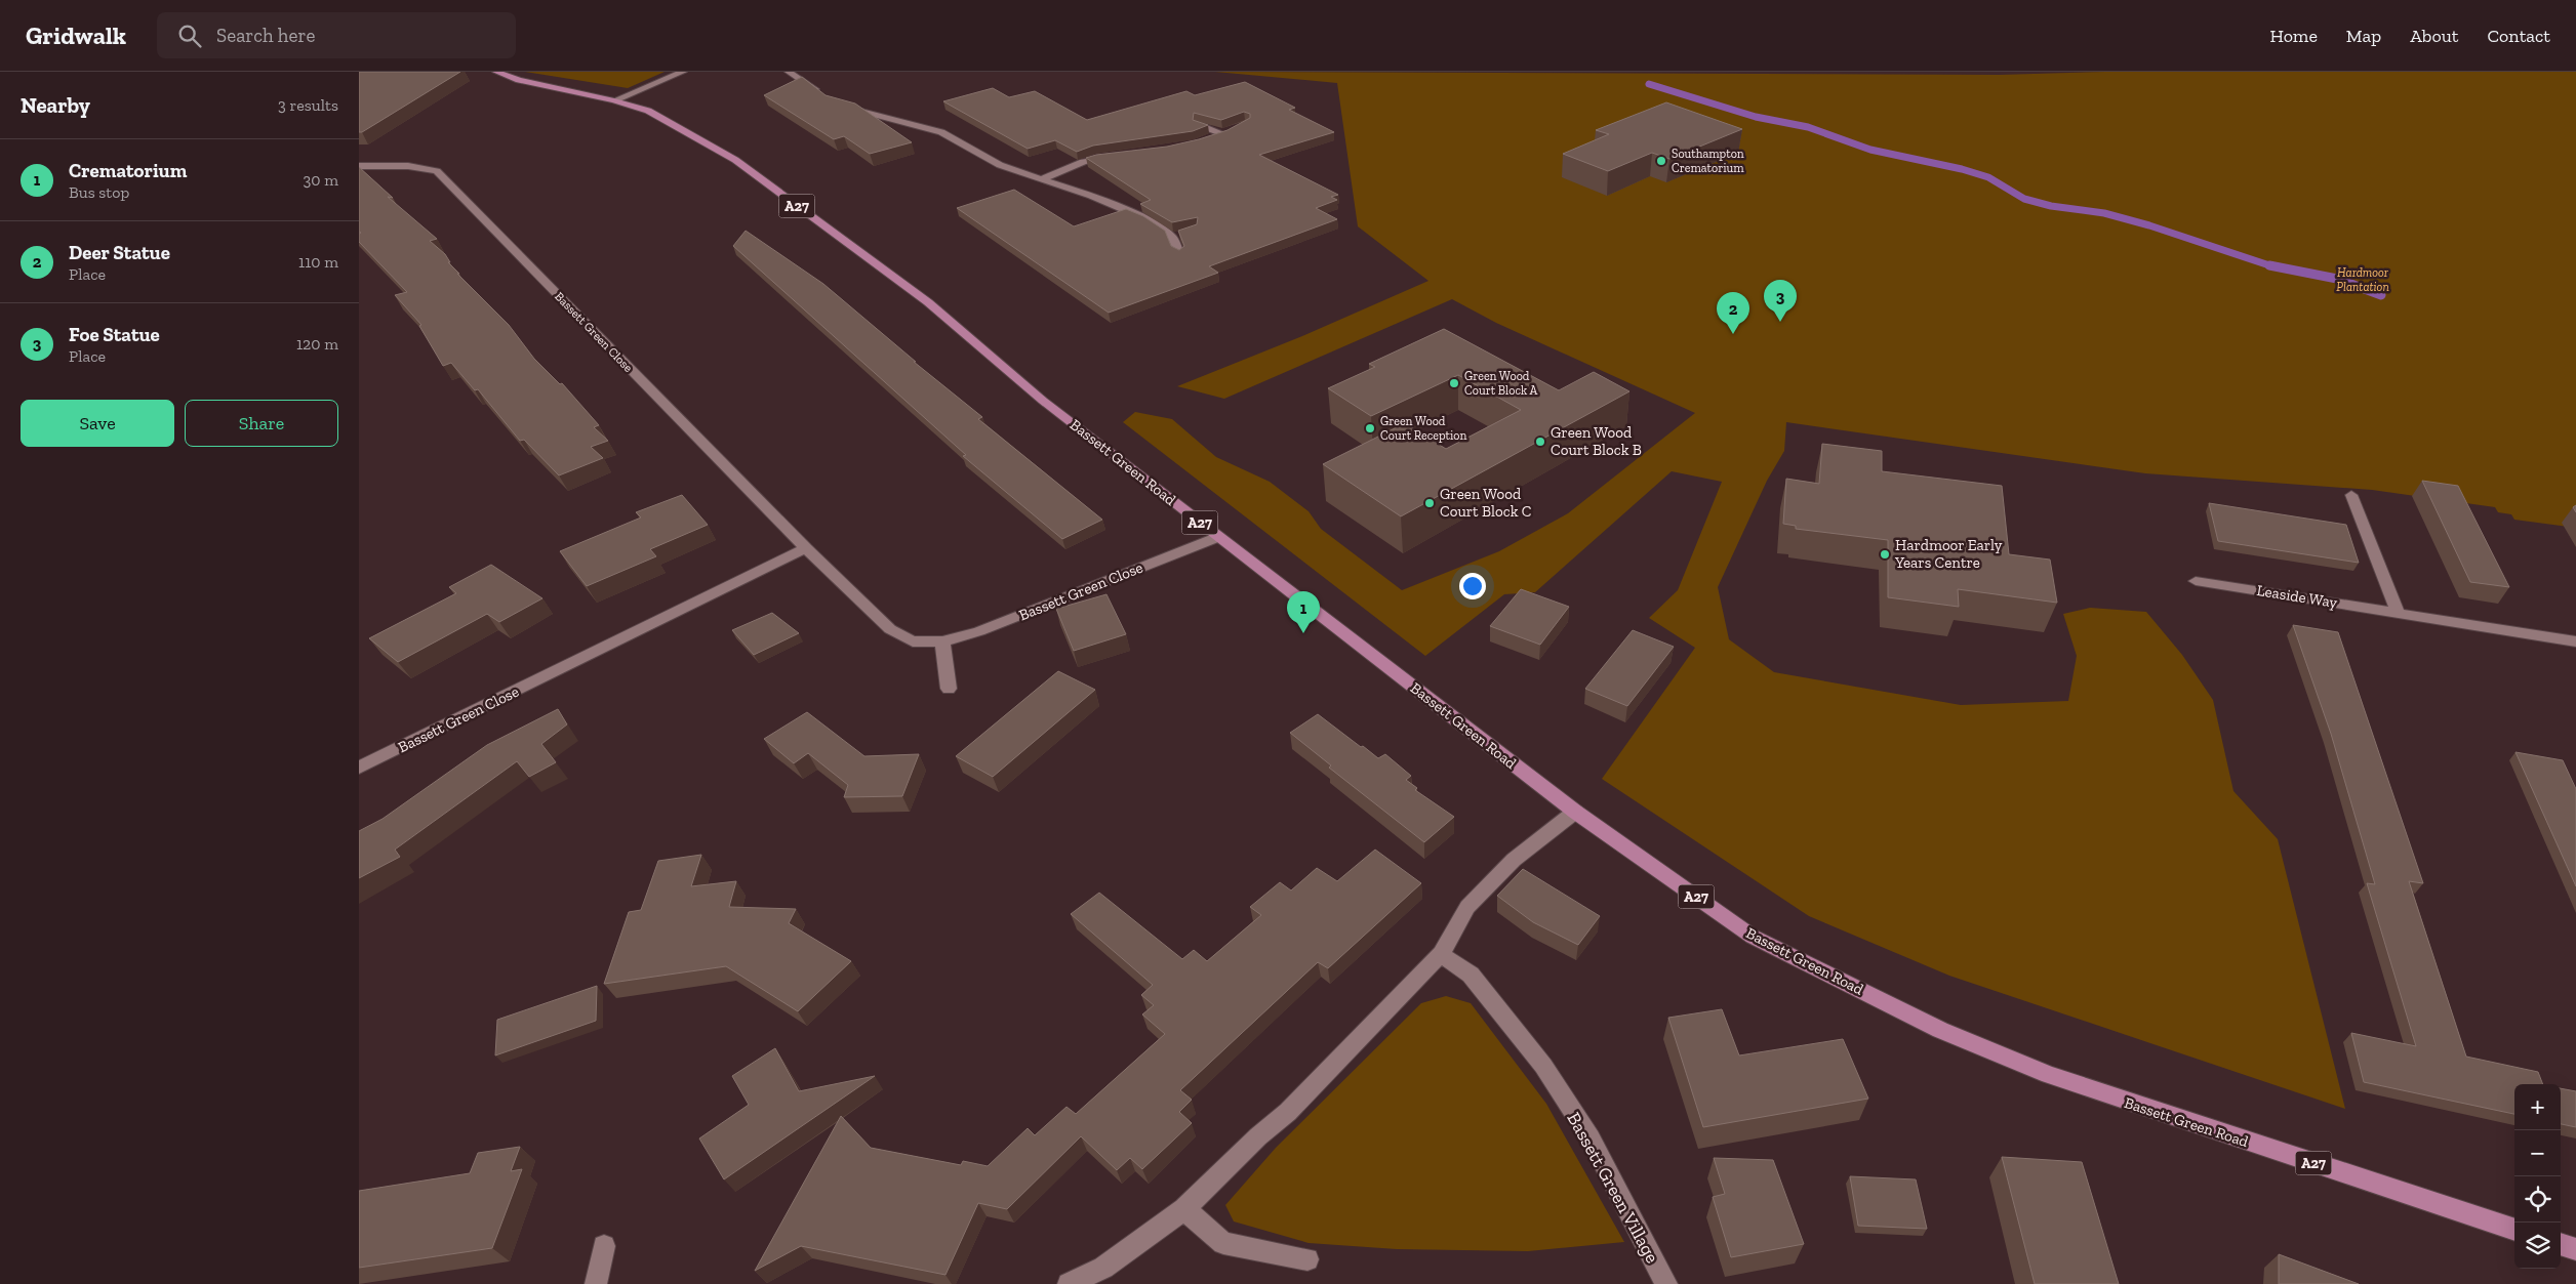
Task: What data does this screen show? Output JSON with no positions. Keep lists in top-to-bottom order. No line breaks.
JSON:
{"streets":{"main road":["A27","Bassett Green Road"],"street":["Bassett Green Close","Leaside Way","Bassett Green Village"]},"crossings":[["Bassett Green Close","Bassett Green Road"]],"parks":["Hardmoor Plantation"],"places":["Southampton Crematorium","Green Wood Court Block A","Green Wood Court Reception","Green Wood Court Block B","Green Wood Court Block C","Hardmoor Early Years Centre"],"page":{"header":"Gridwalk","search":"Search here","nav":["Home","Map","About","Contact"],"heading":["Nearby","3 results"],"list":[{"mark":"1","name":"Crematorium","note":"Bus stop","value":"30 m"},{"mark":"2","name":"Deer Statue","note":"Place","value":"110 m"},{"mark":"3","name":"Foe Statue","note":"Place","value":"120 m"}],"pins":["3","2","1"],"buttons":["Save","Share"],"map_buttons":["+","−"]}}
